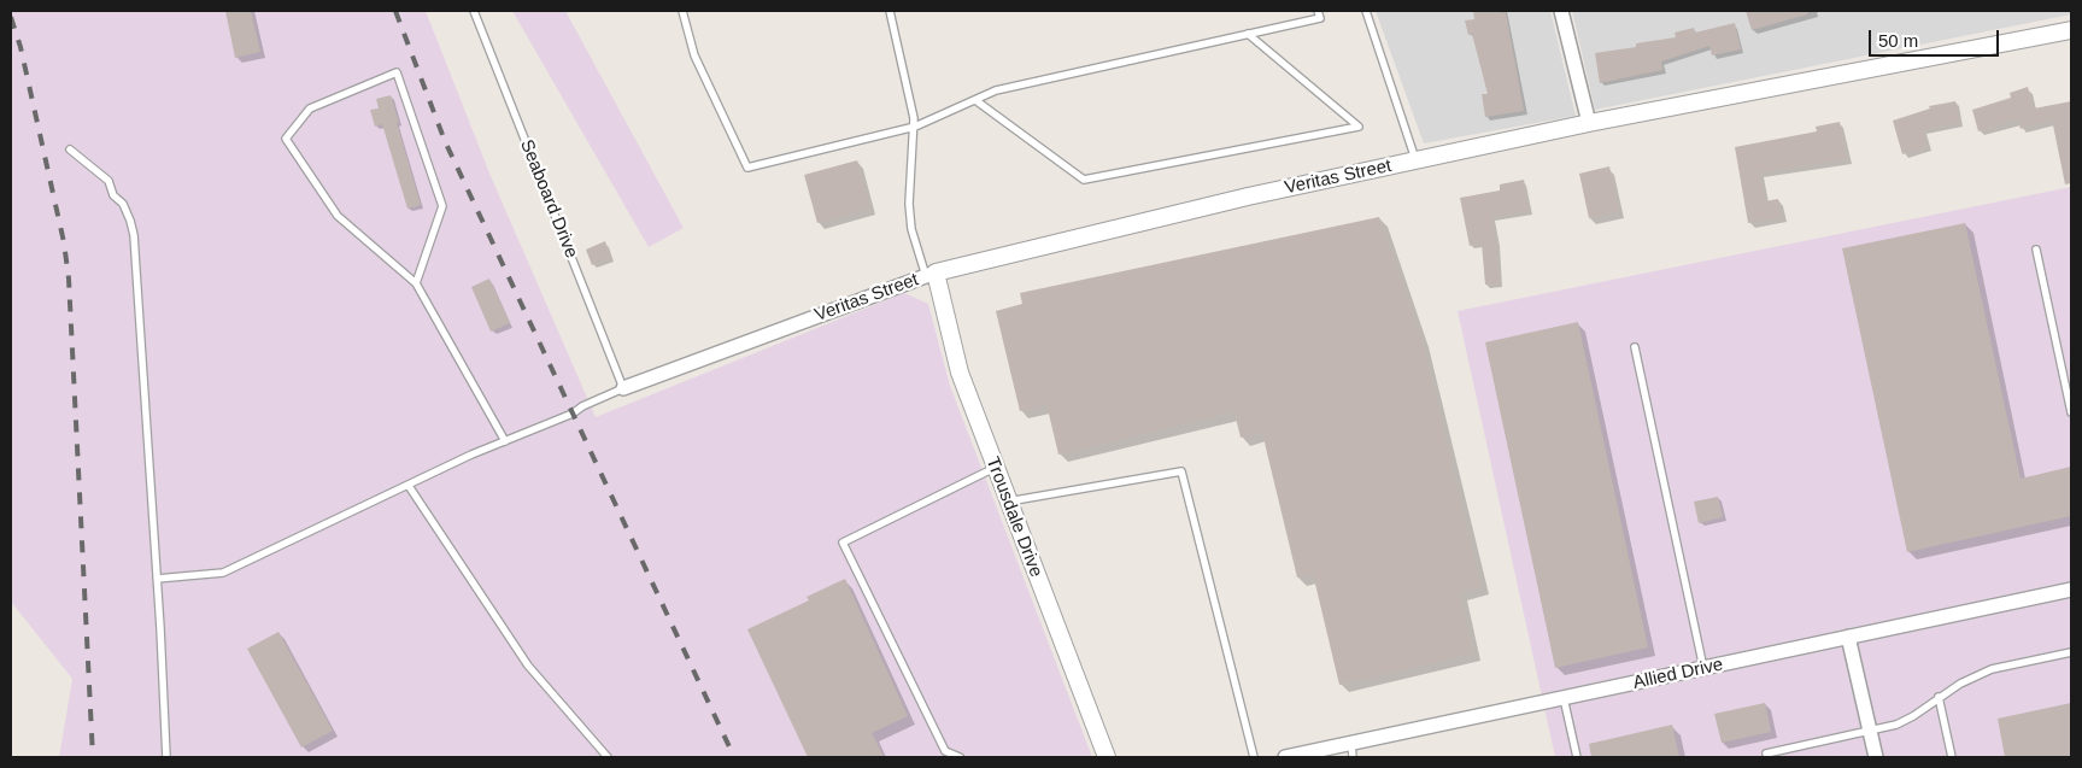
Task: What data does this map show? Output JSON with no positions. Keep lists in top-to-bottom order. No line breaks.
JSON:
{"streets":{"street":["Veritas Street","Trousdale Drive","Allied Drive"],"lane":["Seaboard Drive"]},"crossings":[["Veritas Street","Seaboard Drive"],["Veritas Street","Trousdale Drive"]],"scale_bar":"50 m"}
